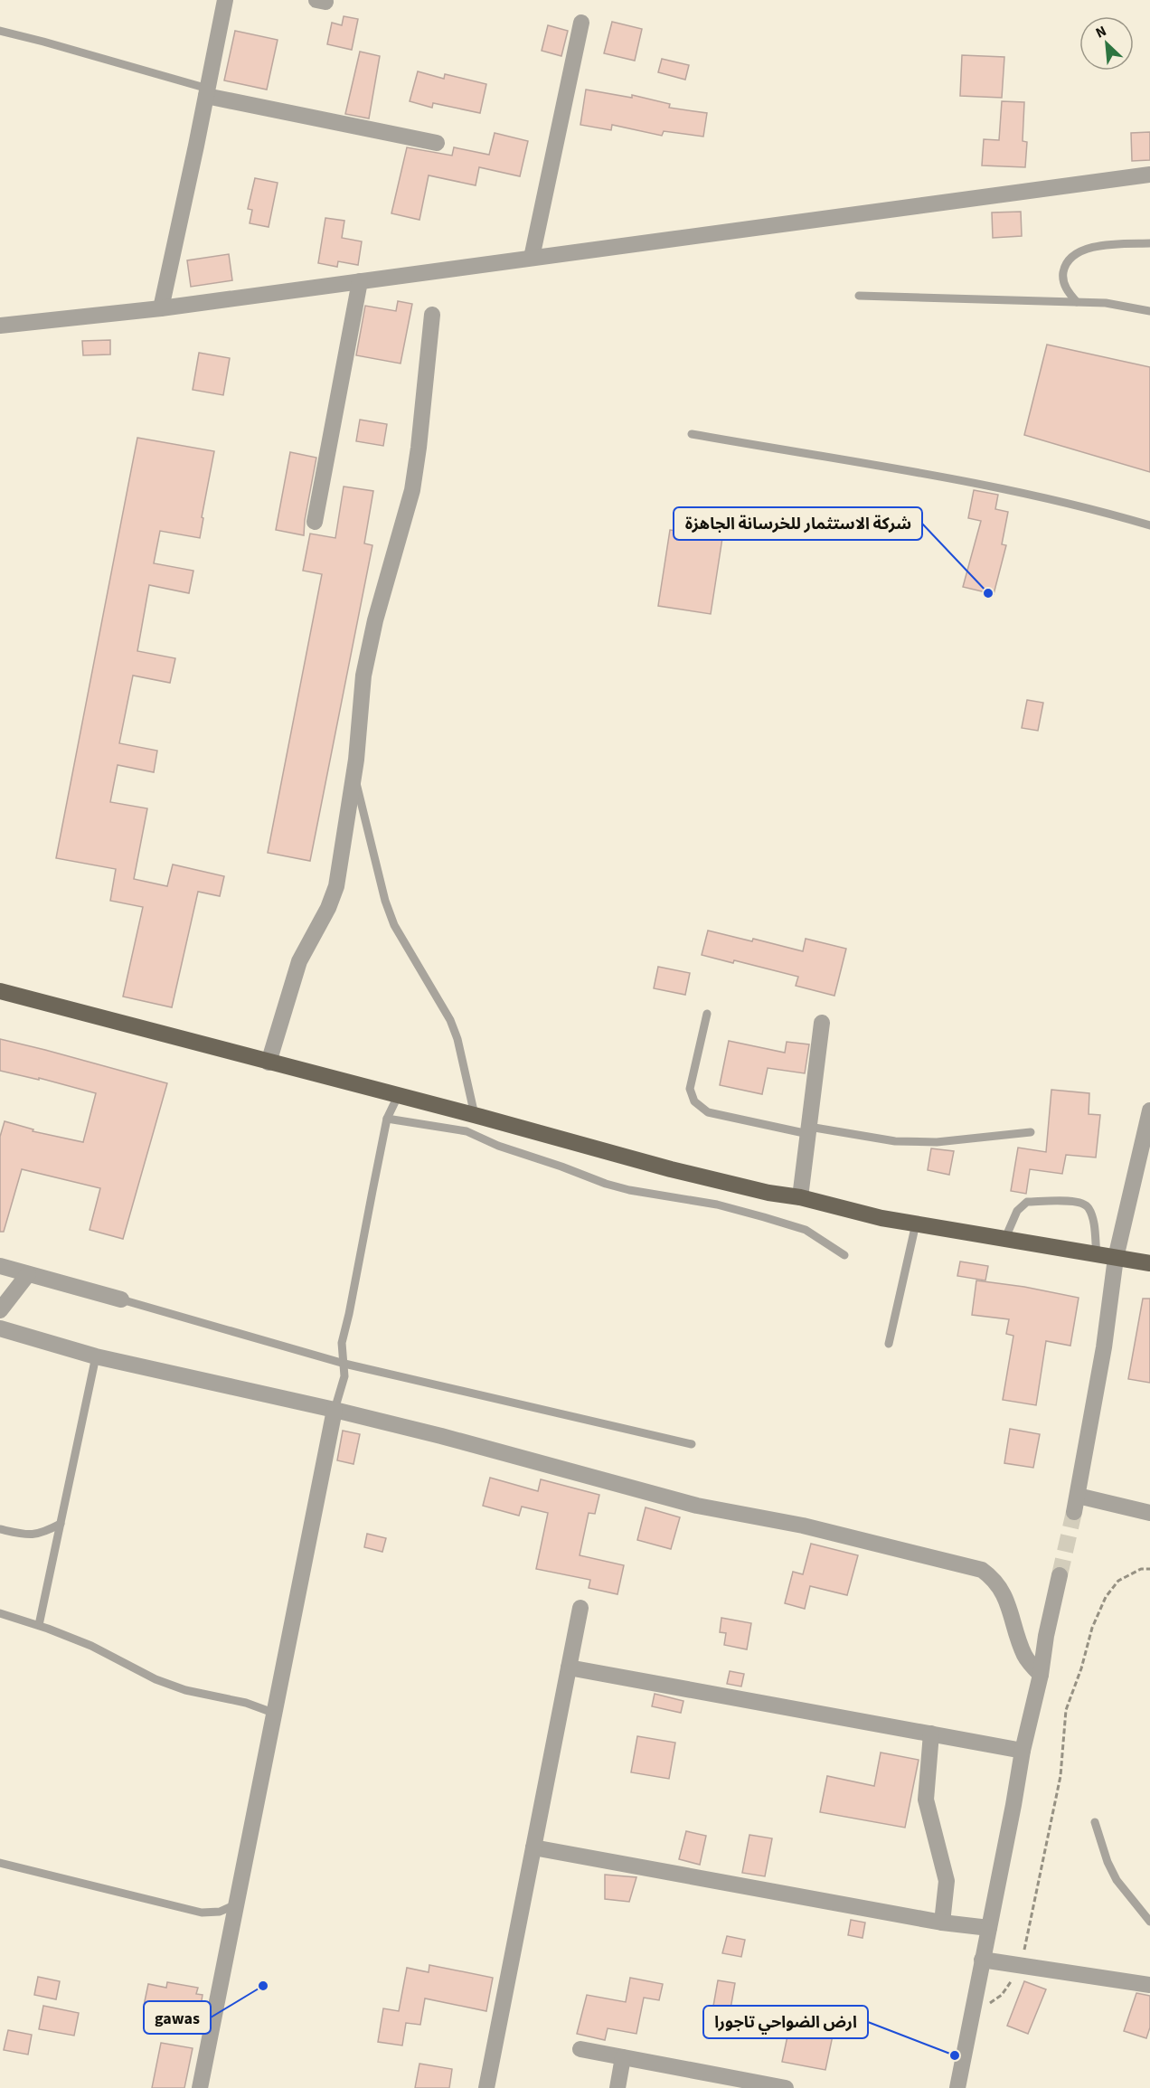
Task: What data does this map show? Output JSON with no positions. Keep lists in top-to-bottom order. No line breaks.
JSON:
{"places":["شركة الاستثمار للخرسانة الجاهزة","gawas","ارض الضواحي تاجورا"],"north":"top left"}
